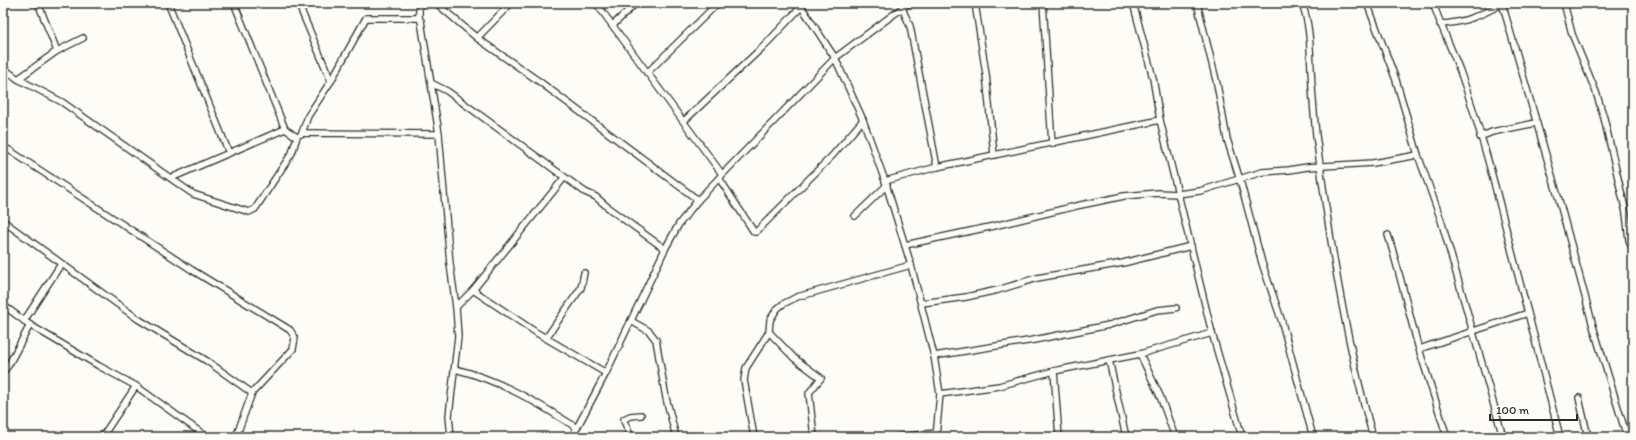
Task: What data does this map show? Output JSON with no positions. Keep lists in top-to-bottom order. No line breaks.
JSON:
{"scale_bar":"100 m"}
